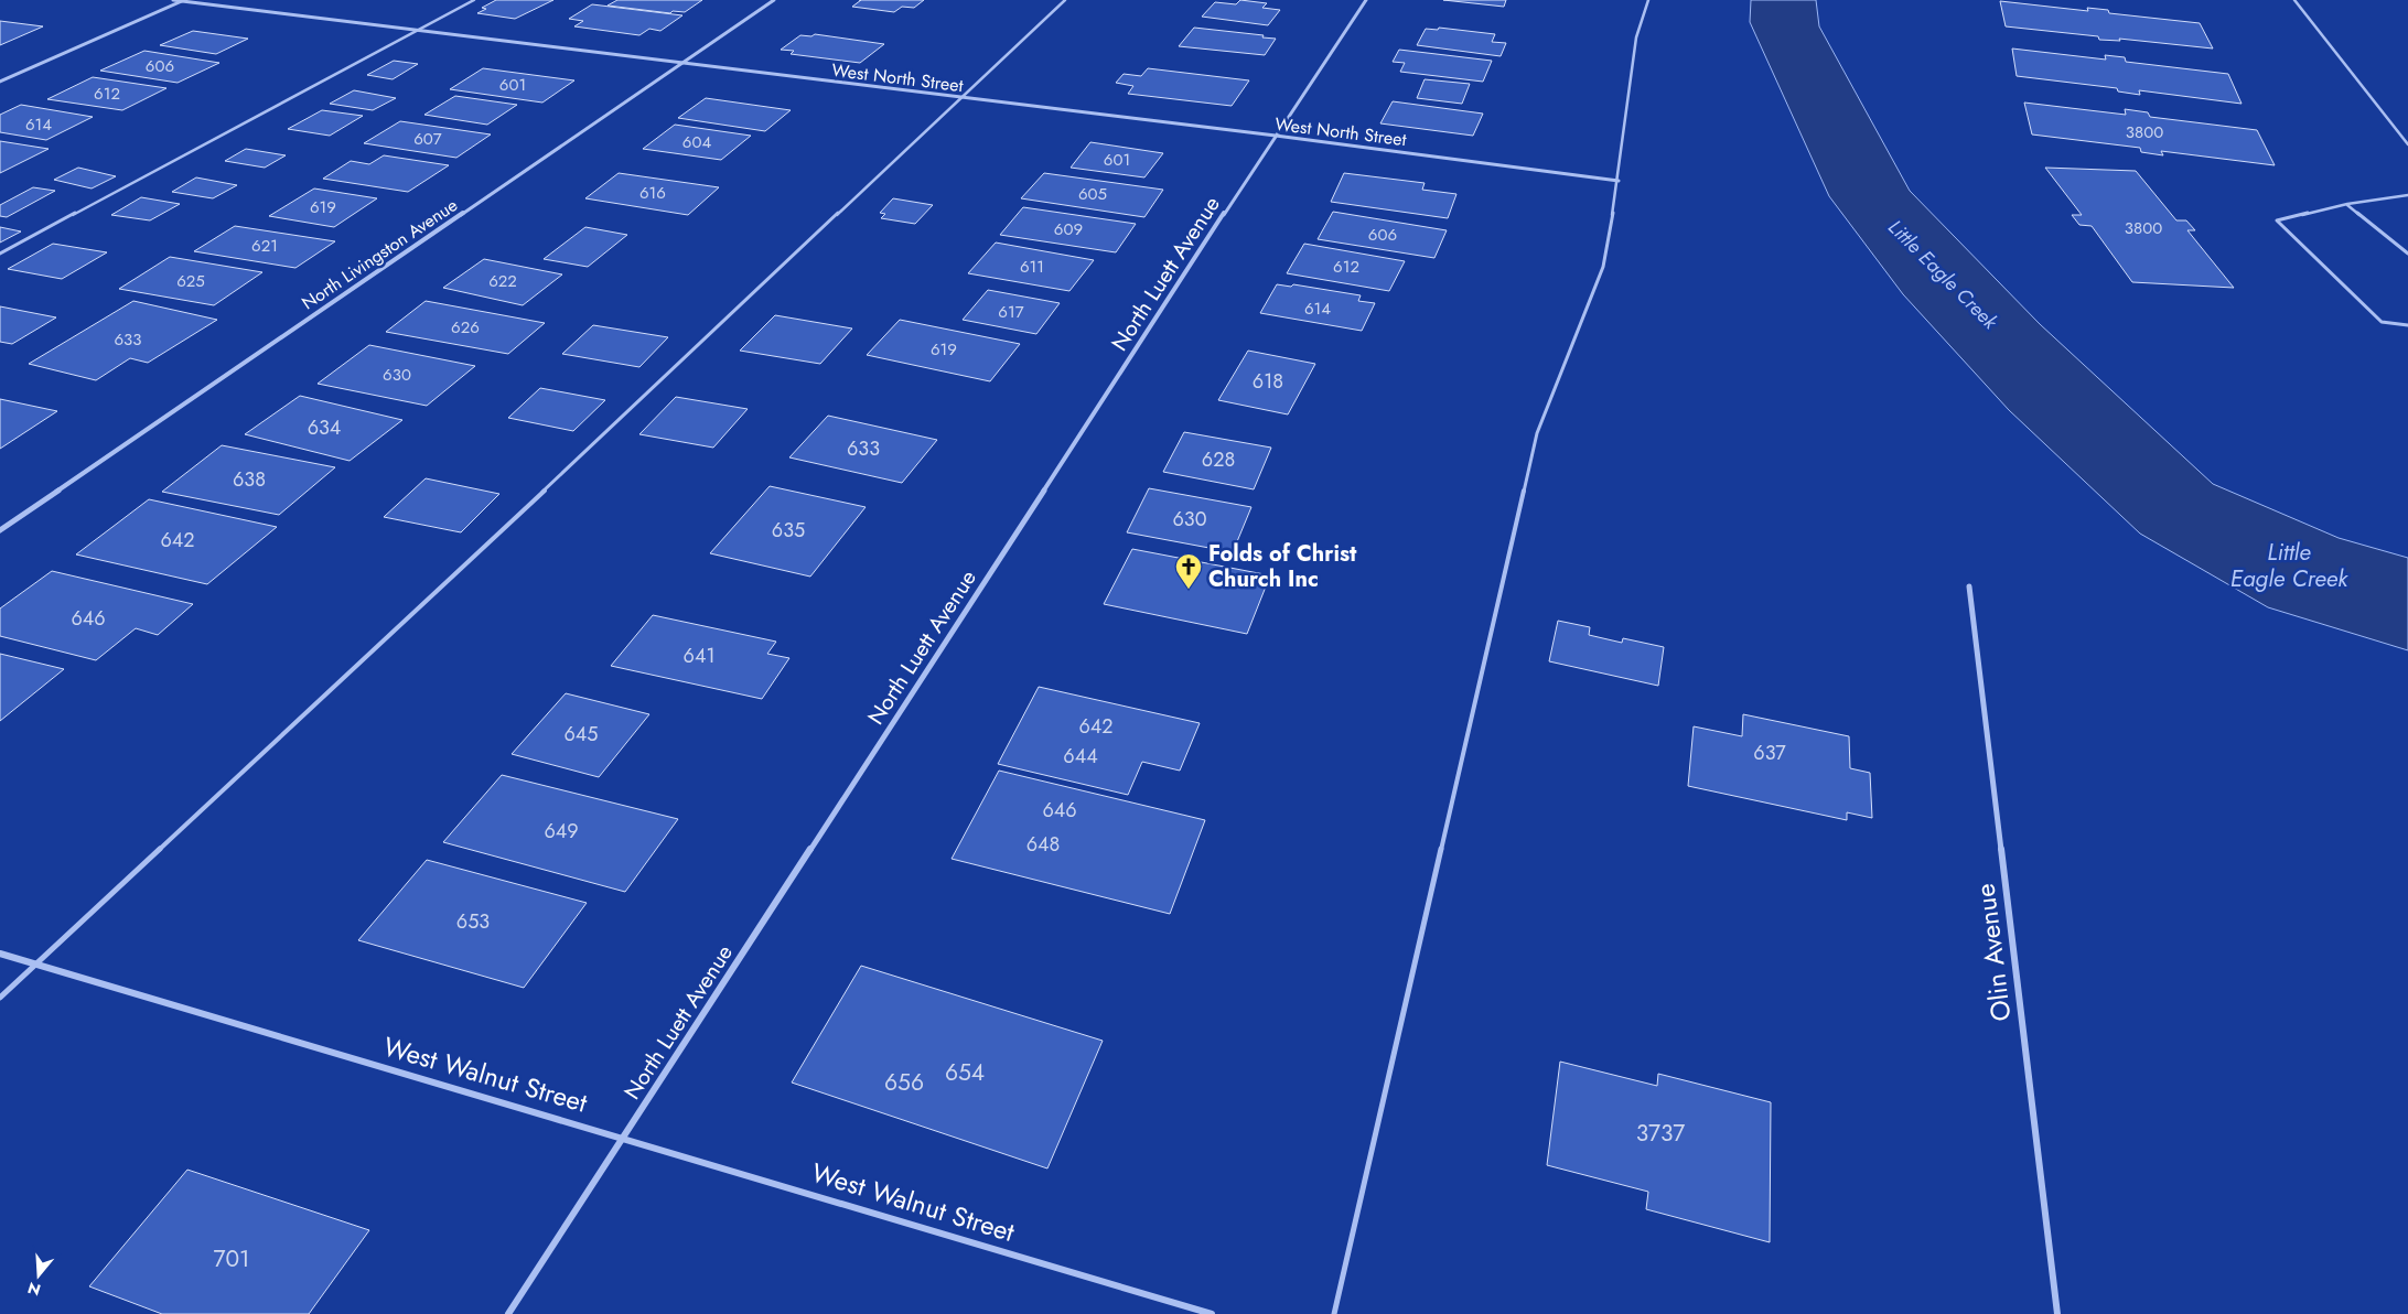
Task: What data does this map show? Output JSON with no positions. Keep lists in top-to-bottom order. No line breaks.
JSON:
{"streets":{"street":["West North Street","North Livingston Avenue","North Luett Avenue","Olin Avenue","West Walnut Street"]},"crossings":[["West North Street","North Livingston Avenue"],["West North Street","North Luett Avenue"],["North Luett Avenue","West Walnut Street"]],"water":["Little Eagle Creek"],"places":{"church":["Folds of Christ Church Inc"]},"house_numbers":["606","601","612","614","3800","607","604","601","616","605","619","3800","609","606","621","611","612","625","622","614","617","626","633","619","630","618","634","633","628","638","630","635","642","646","641","642","645","637","644","646","649","648","653","654","656","3737","701"],"north":"bottom"}
